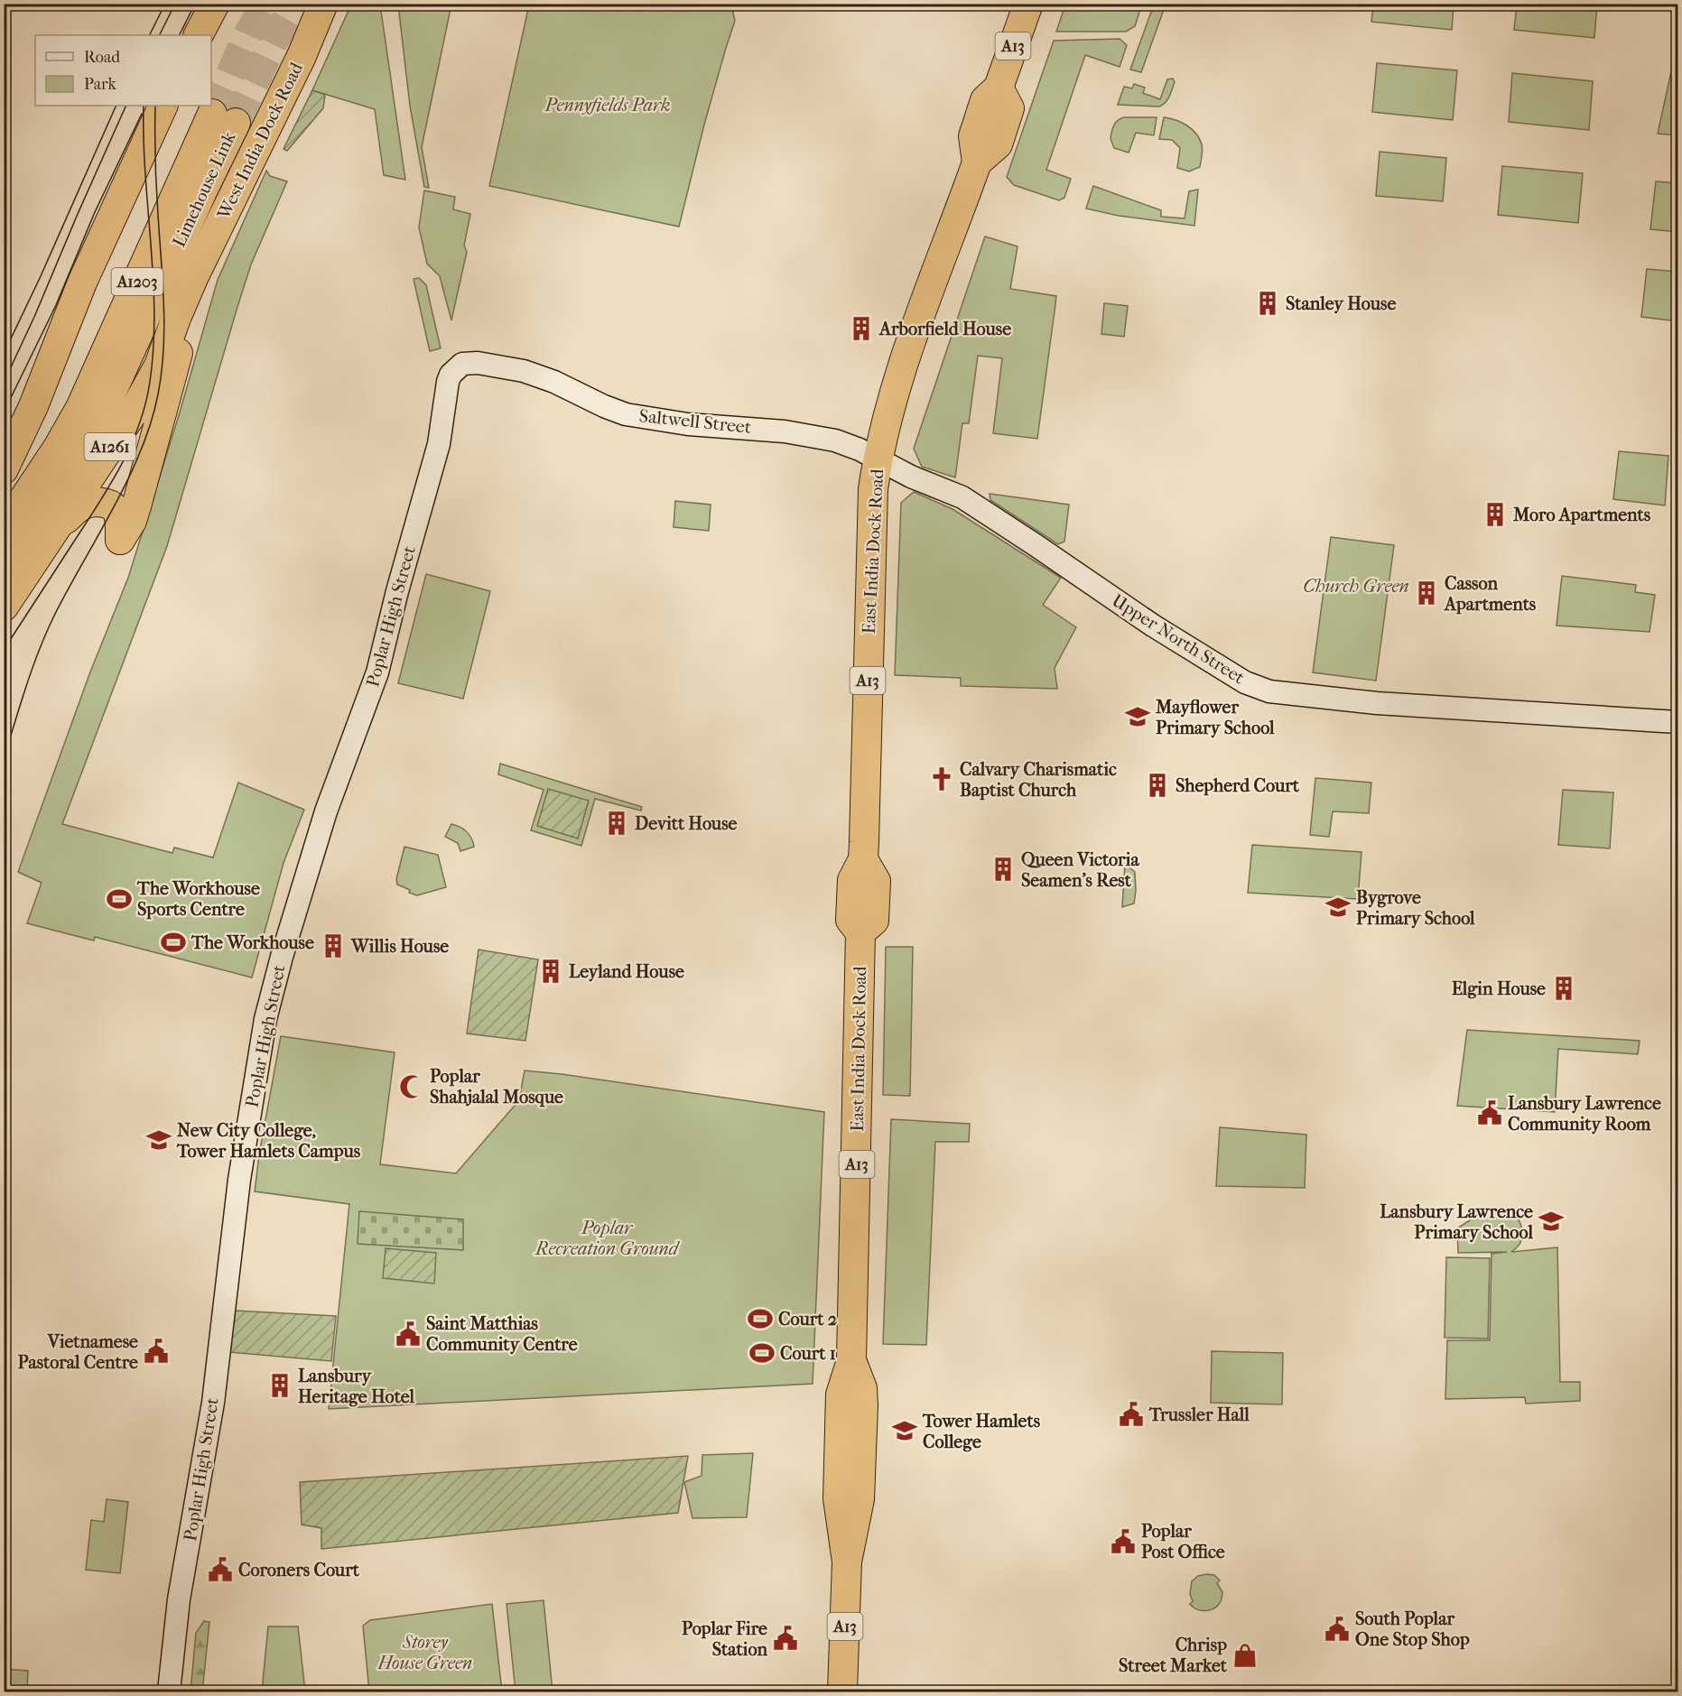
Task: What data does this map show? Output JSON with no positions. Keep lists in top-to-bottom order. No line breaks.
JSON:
{"streets":{"highway":["A13","West India Dock Road","Limehouse Link","A1203","A1261","East India Dock Road"],"street":["Saltwell Street","Poplar High Street","Upper North Street"]},"crossings":[["West India Dock Road","A1261"],["Saltwell Street","East India Dock Road"],["Saltwell Street","Poplar High Street"],["Saltwell Street","Upper North Street"],["East India Dock Road","Upper North Street"]],"parks":["Pennyfields Park","Church Green","Poplar Recreation Ground","Storey House Green"],"places":{"building":["Stanley House","Arborfield House","Moro Apartments","Casson Apartments","Shepherd Court","Devitt House","Queen Victoria Seamen's Rest","Willis House","Leyland House","Elgin House","Lansbury Heritage Hotel"],"school or university":["Mayflower Primary School","Bygrove Primary School","New City College, Tower Hamlets Campus","Lansbury Lawrence Primary School","Tower Hamlets College"],"church":["Calvary Charismatic Baptist Church"],"sports":["The Workhouse Sports Centre","The Workhouse","Court 2","Court 1"],"mosque":["Poplar Shahjalal Mosque"],"public building":["Lansbury Lawrence Community Room","Saint Matthias Community Centre","Vietnamese Pastoral Centre","Trussler Hall","Poplar Post Office","Coroners Court","South Poplar One Stop Shop","Poplar Fire Station"],"shop":["Chrisp Street Market"]},"legend":["Road","Park"]}
